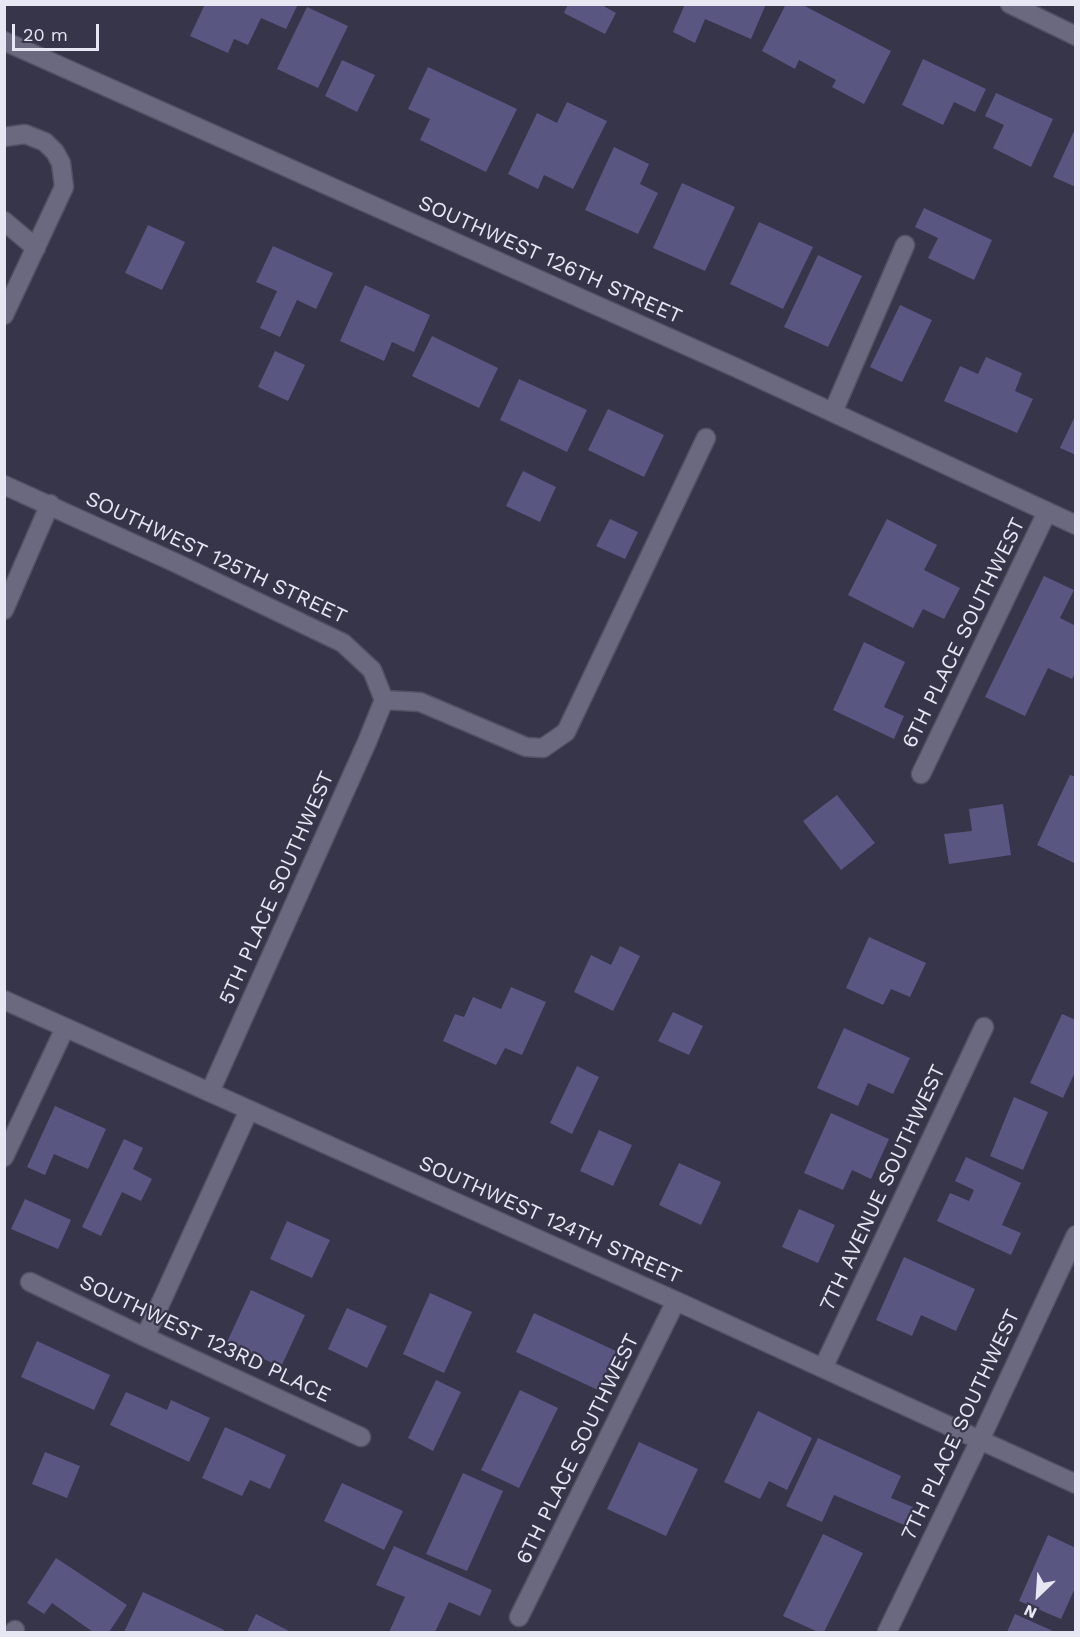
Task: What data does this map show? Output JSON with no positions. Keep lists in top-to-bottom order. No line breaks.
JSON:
{"streets":{"street":["SOUTHWEST 126TH STREET","SOUTHWEST 125TH STREET","6TH PLACE SOUTHWEST","5TH PLACE SOUTHWEST","7TH AVENUE SOUTHWEST","SOUTHWEST 124TH STREET","SOUTHWEST 123RD PLACE","7TH PLACE SOUTHWEST"]},"crossings":[["SOUTHWEST 126TH STREET","6TH PLACE SOUTHWEST"],["SOUTHWEST 125TH STREET","5TH PLACE SOUTHWEST"],["6TH PLACE SOUTHWEST","SOUTHWEST 124TH STREET"],["5TH PLACE SOUTHWEST","SOUTHWEST 124TH STREET"],["7TH AVENUE SOUTHWEST","SOUTHWEST 124TH STREET"],["SOUTHWEST 124TH STREET","7TH PLACE SOUTHWEST"]],"scale_bar":"20 m","north":"bottom left"}
